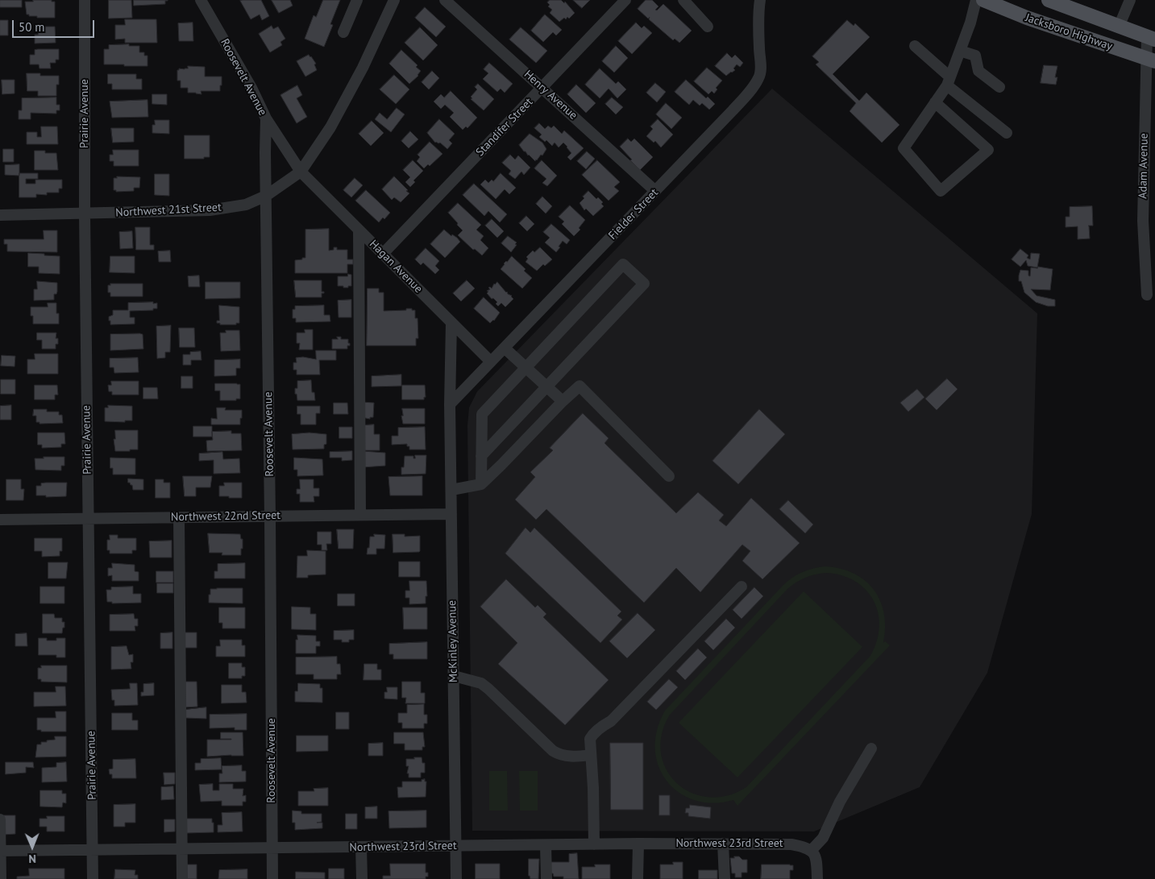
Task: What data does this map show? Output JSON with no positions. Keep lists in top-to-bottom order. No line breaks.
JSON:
{"streets":{"main road":["Jacksboro Highway"],"street":["Roosevelt Avenue","Henry Avenue","Prairie Avenue","Standifer Street","Adam Avenue","Northwest 21st Street","Fielder Street","Hagan Avenue","Northwest 22nd Street","McKinley Avenue","Northwest 23rd Street"]},"crossings":[["Jacksboro Highway","Adam Avenue"],["Roosevelt Avenue","Northwest 21st Street"],["Roosevelt Avenue","Hagan Avenue"],["Roosevelt Avenue","Northwest 22nd Street"],["Roosevelt Avenue","Northwest 23rd Street"],["Henry Avenue","Standifer Street"],["Henry Avenue","Fielder Street"],["Prairie Avenue","Northwest 21st Street"],["Prairie Avenue","Northwest 22nd Street"],["Prairie Avenue","Northwest 23rd Street"],["Standifer Street","Hagan Avenue"],["Northwest 21st Street","Hagan Avenue"],["Fielder Street","Hagan Avenue"],["Fielder Street","McKinley Avenue"],["Hagan Avenue","McKinley Avenue"],["Northwest 22nd Street","McKinley Avenue"],["McKinley Avenue","Northwest 23rd Street"]],"scale_bar":"50 m","north":"bottom"}
